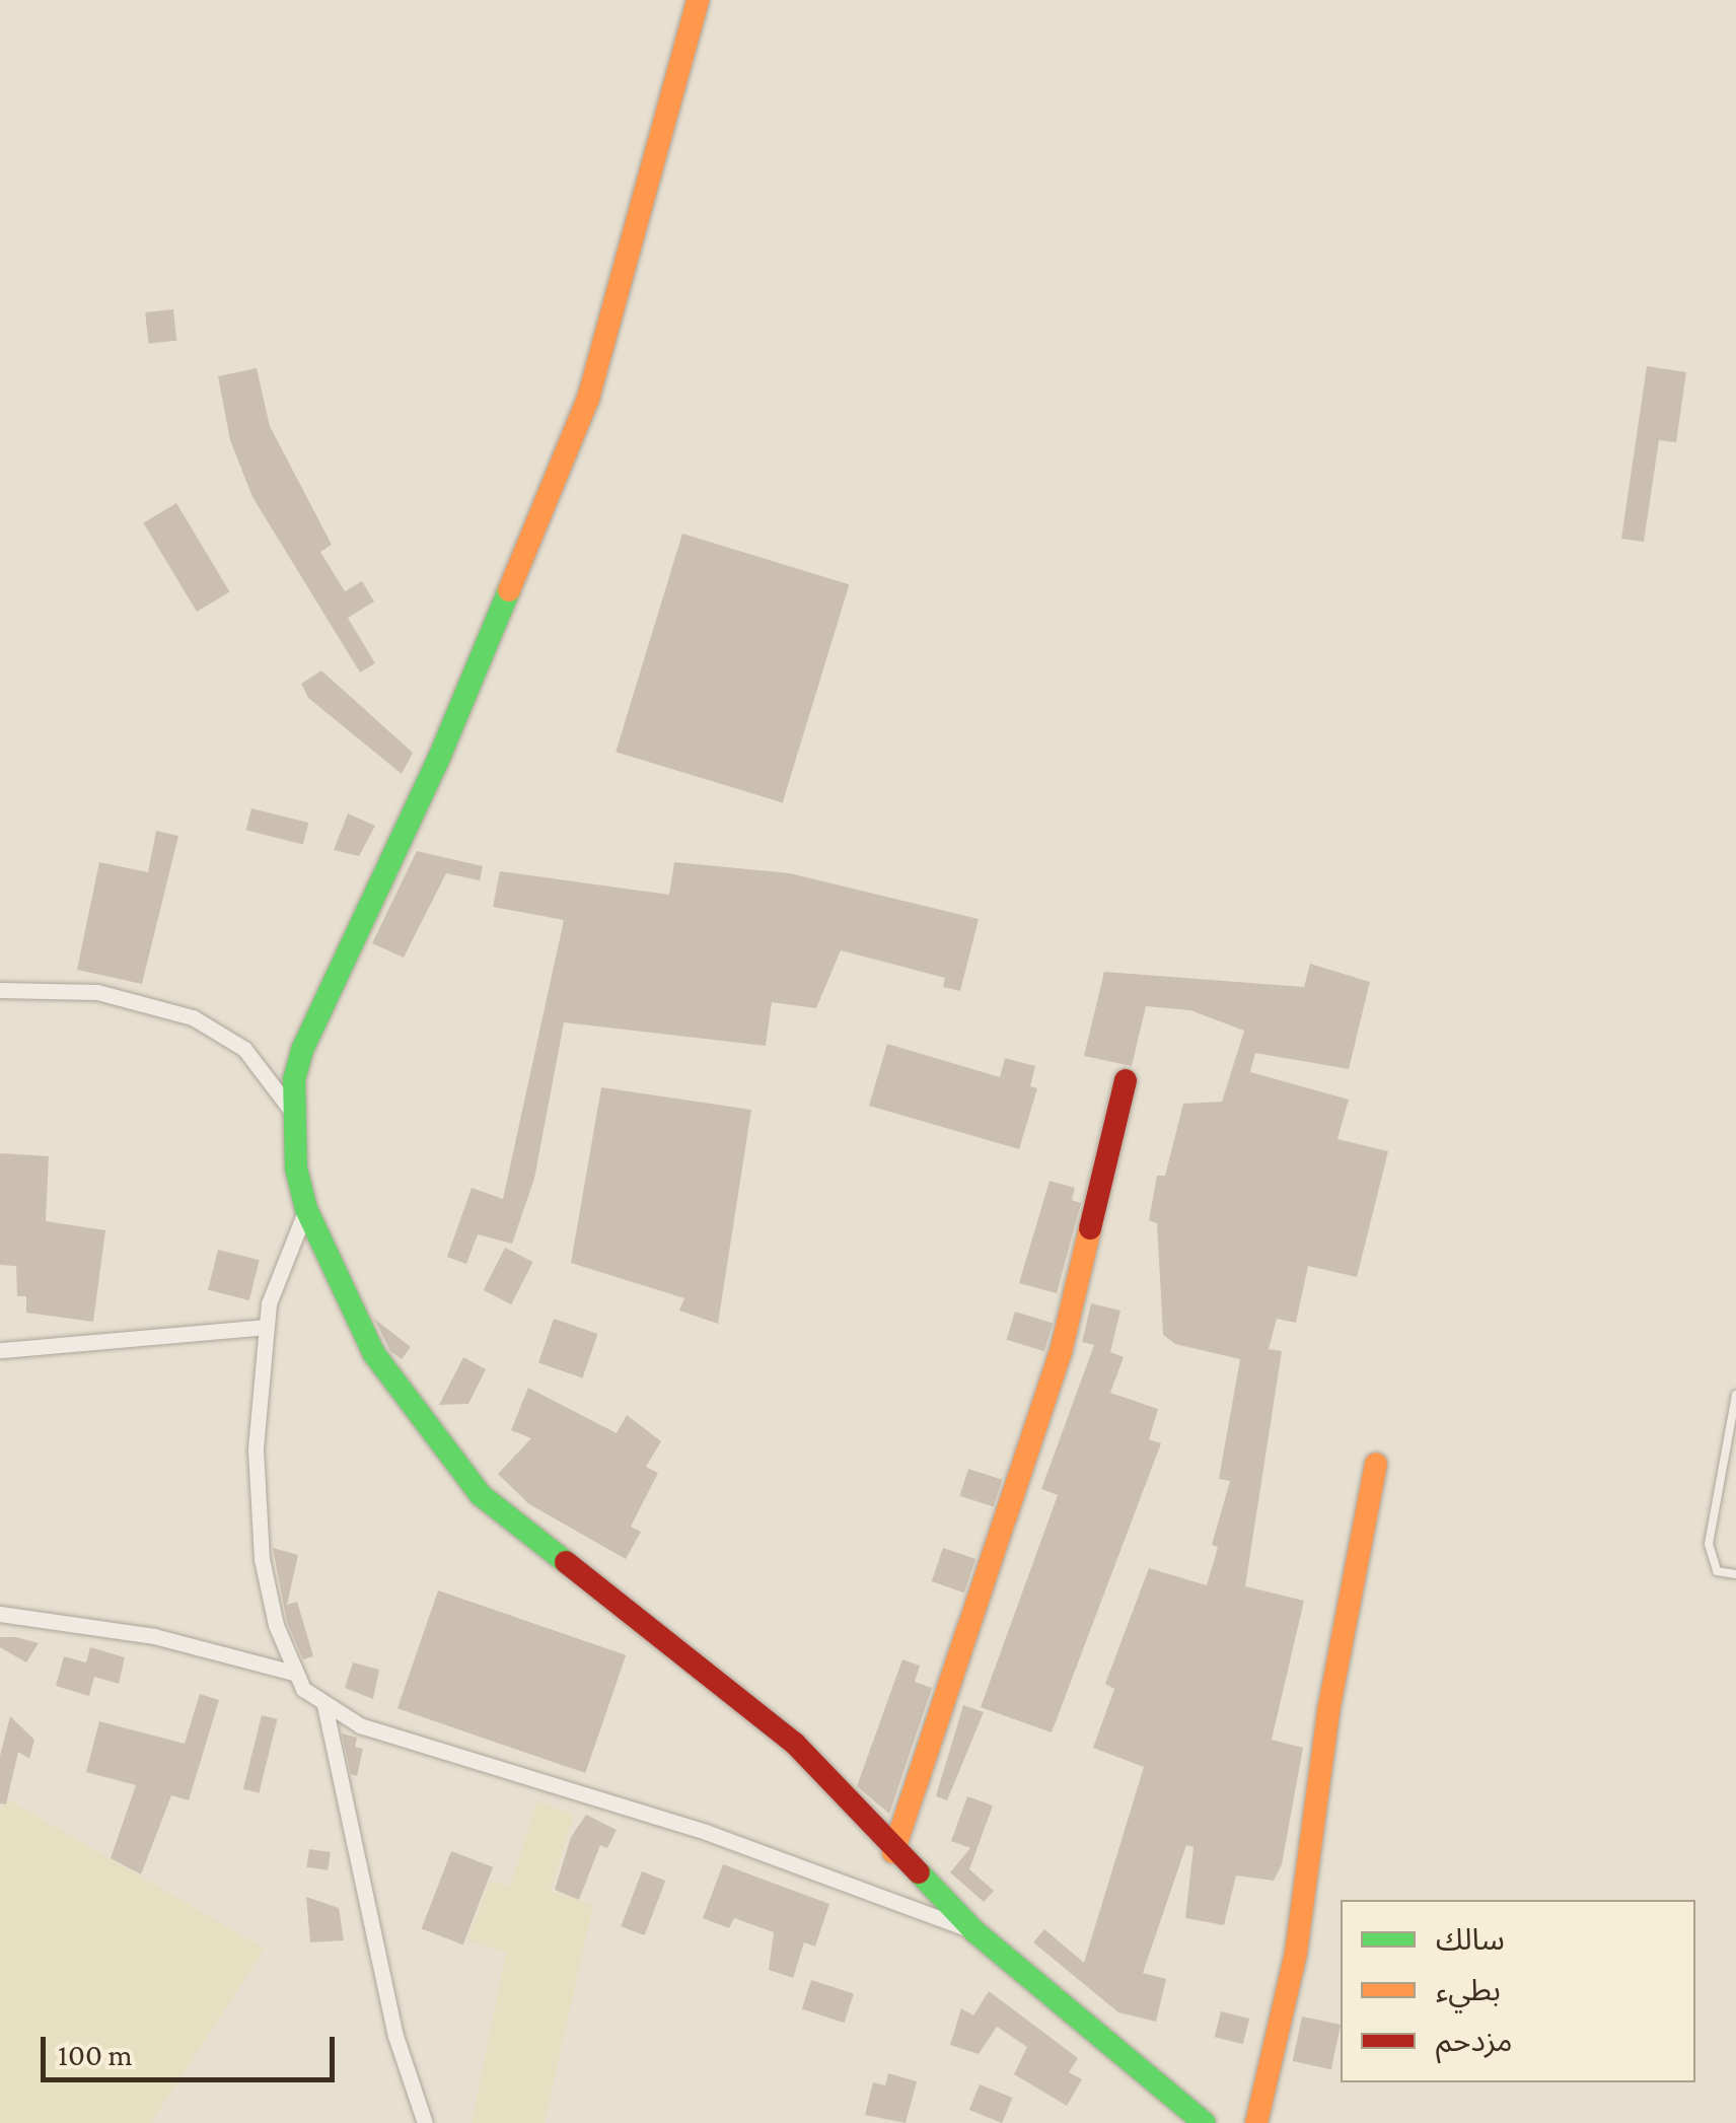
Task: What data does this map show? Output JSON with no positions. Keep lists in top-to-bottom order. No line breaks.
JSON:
{"legend":["سالك","بطيء","مزدحم"],"scale_bar":"100 m"}
